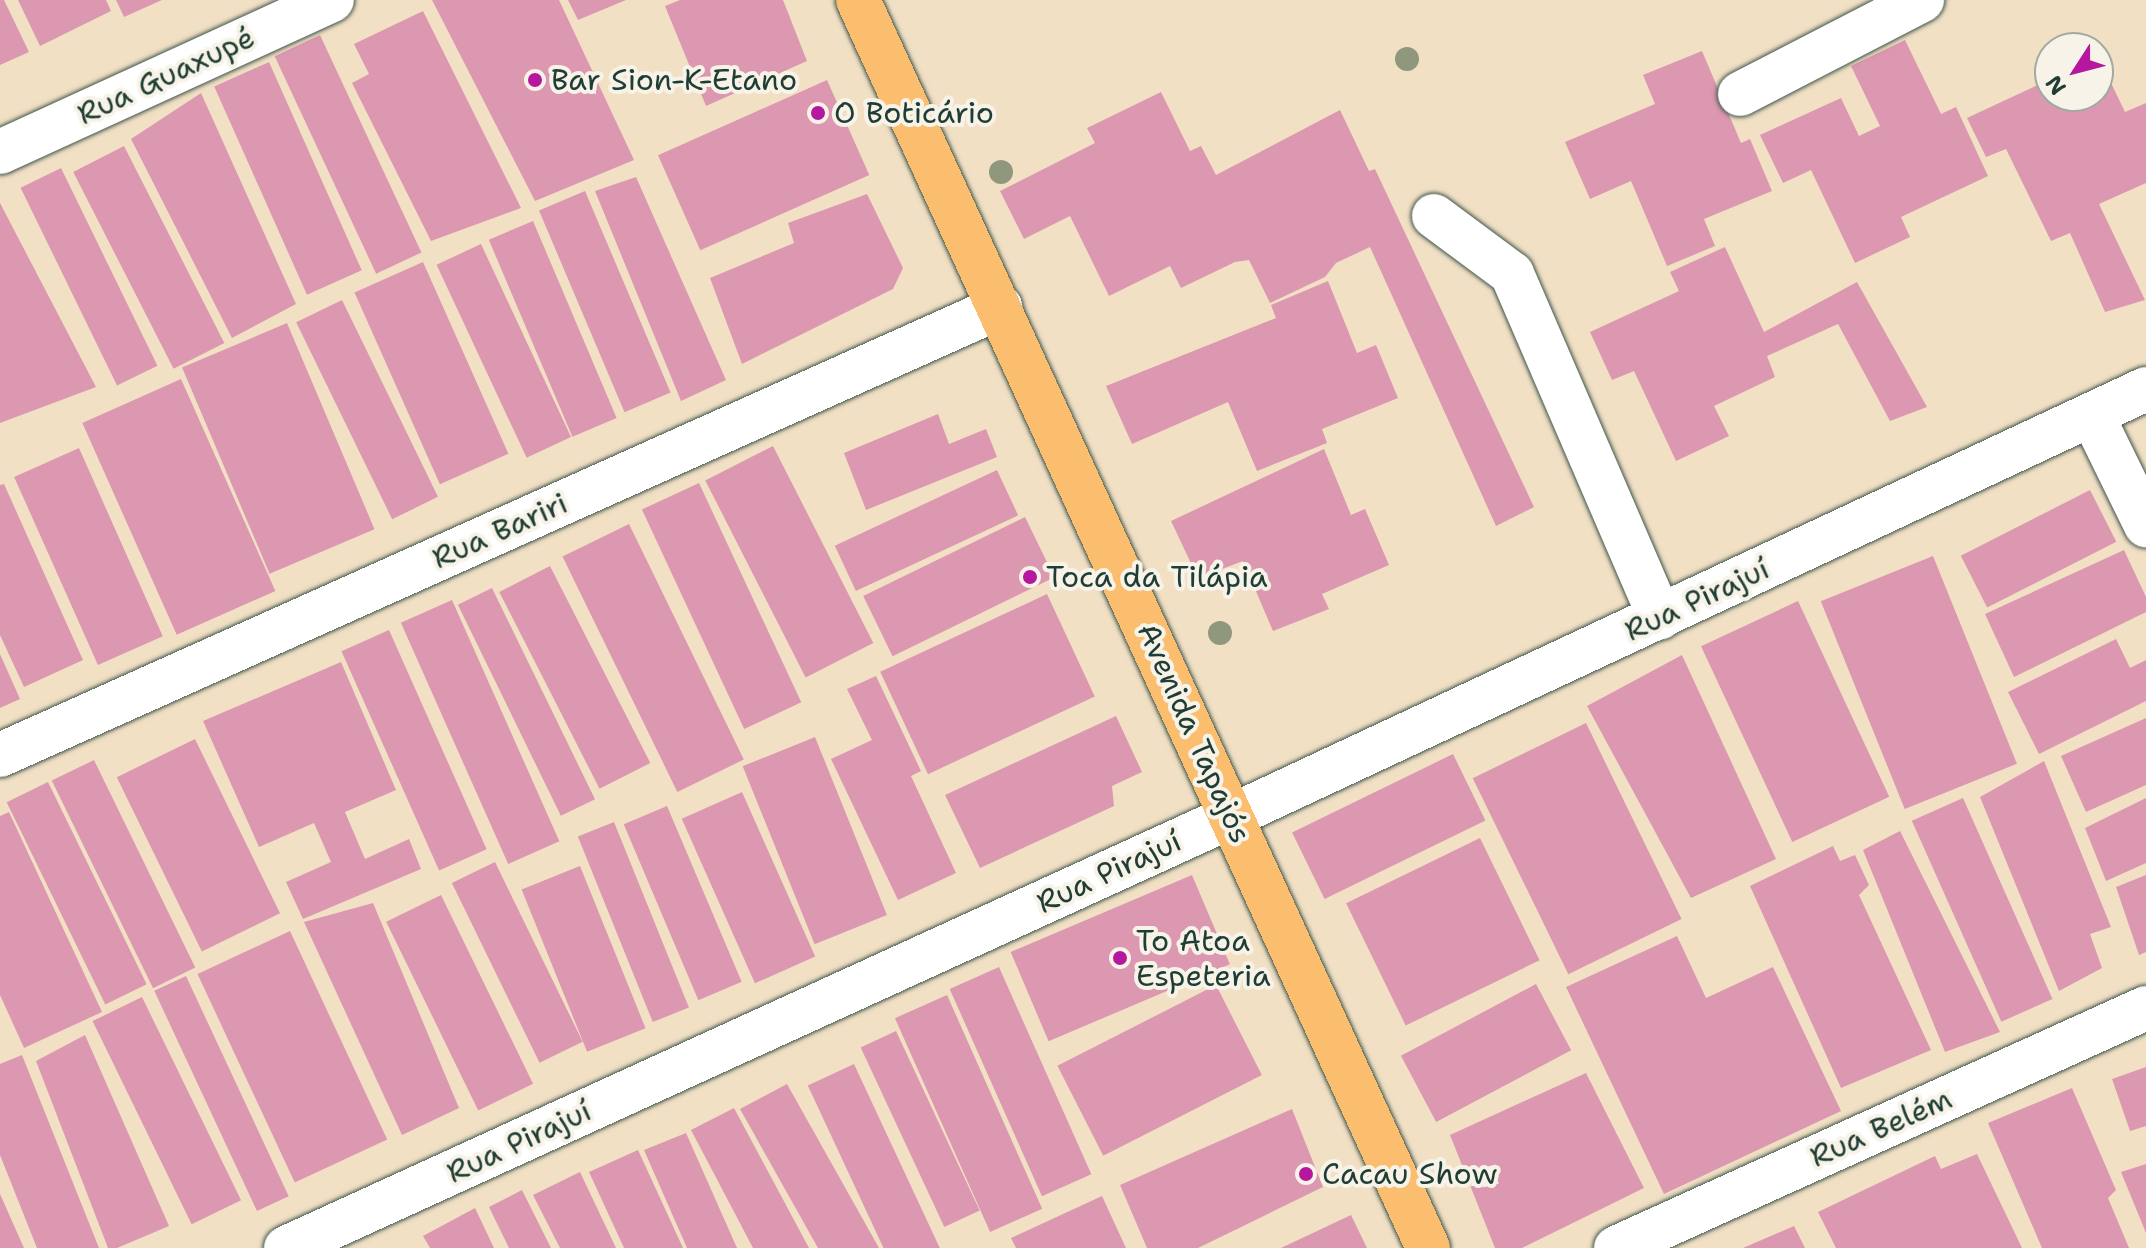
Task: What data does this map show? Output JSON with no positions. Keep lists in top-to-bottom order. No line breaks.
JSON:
{"streets":{"main road":["Avenida Tapajós"],"street":["Rua Guaxupé","Rua Bariri","Rua Pirajuí","Rua Belém"]},"crossings":[["Rua Bariri","Avenida Tapajós"],["Rua Pirajuí","Avenida Tapajós"]],"places":["Bar Sion-K-Etano","O Boticário","Toca da Tilápia","To Atoa Espeteria","Cacau Show"],"north":"bottom left"}
